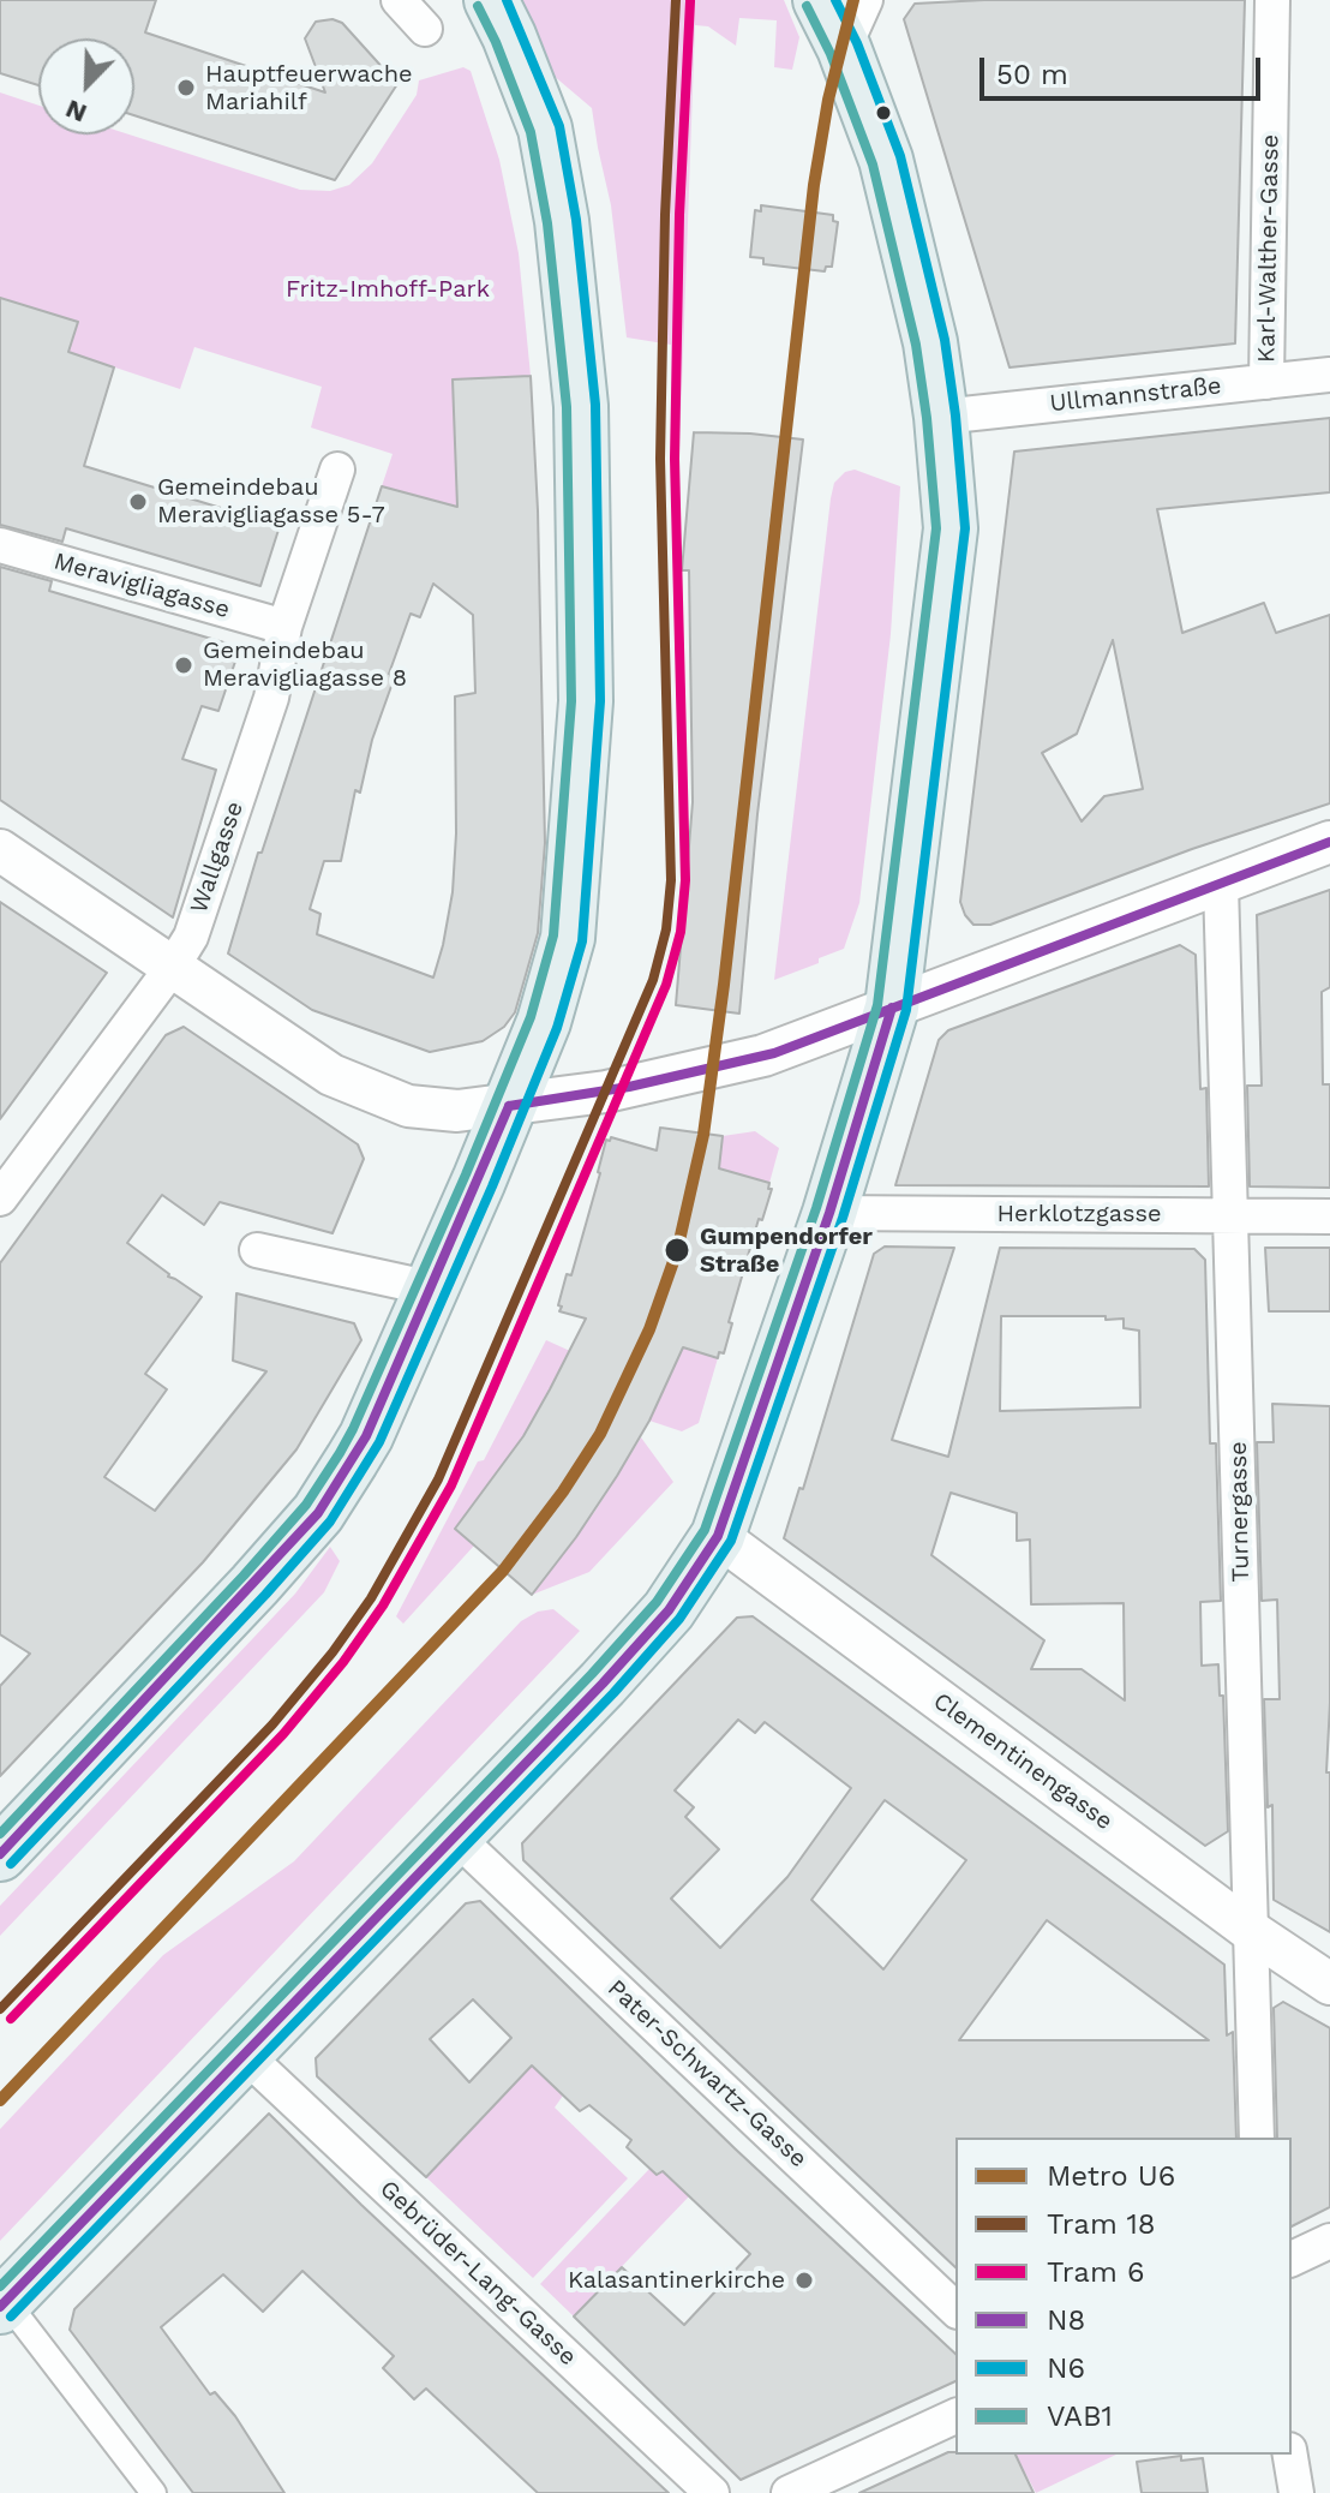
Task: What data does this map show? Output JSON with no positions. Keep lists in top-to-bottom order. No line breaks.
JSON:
{"streets":{"street":["Karl-Walther-Gasse","Ullmannstraße","Meravigliagasse","Wallgasse","Herklotzgasse","Turnergasse","Clementinengasse","Pater-Schwartz-Gasse","Gebrüder-Lang-Gasse"]},"crossings":[["Karl-Walther-Gasse","Ullmannstraße"],["Meravigliagasse","Wallgasse"],["Herklotzgasse","Turnergasse"],["Turnergasse","Clementinengasse"]],"parks":["Fritz-Imhoff-Park"],"places":["Hauptfeuerwache Mariahilf","Gemeindebau Meravigliagasse 5-7","Gemeindebau Meravigliagasse 8","Gumpendorfer Straße","Kalasantinerkirche"],"lines":["metro line U6","tram line 18","transit line N6","tram line 6","transit line VAB1","transit line N8"],"legend":["Metro U6","Tram 18","Tram 6","N8","N6","VAB1"],"scale_bar":"50 m","north":"bottom left"}
